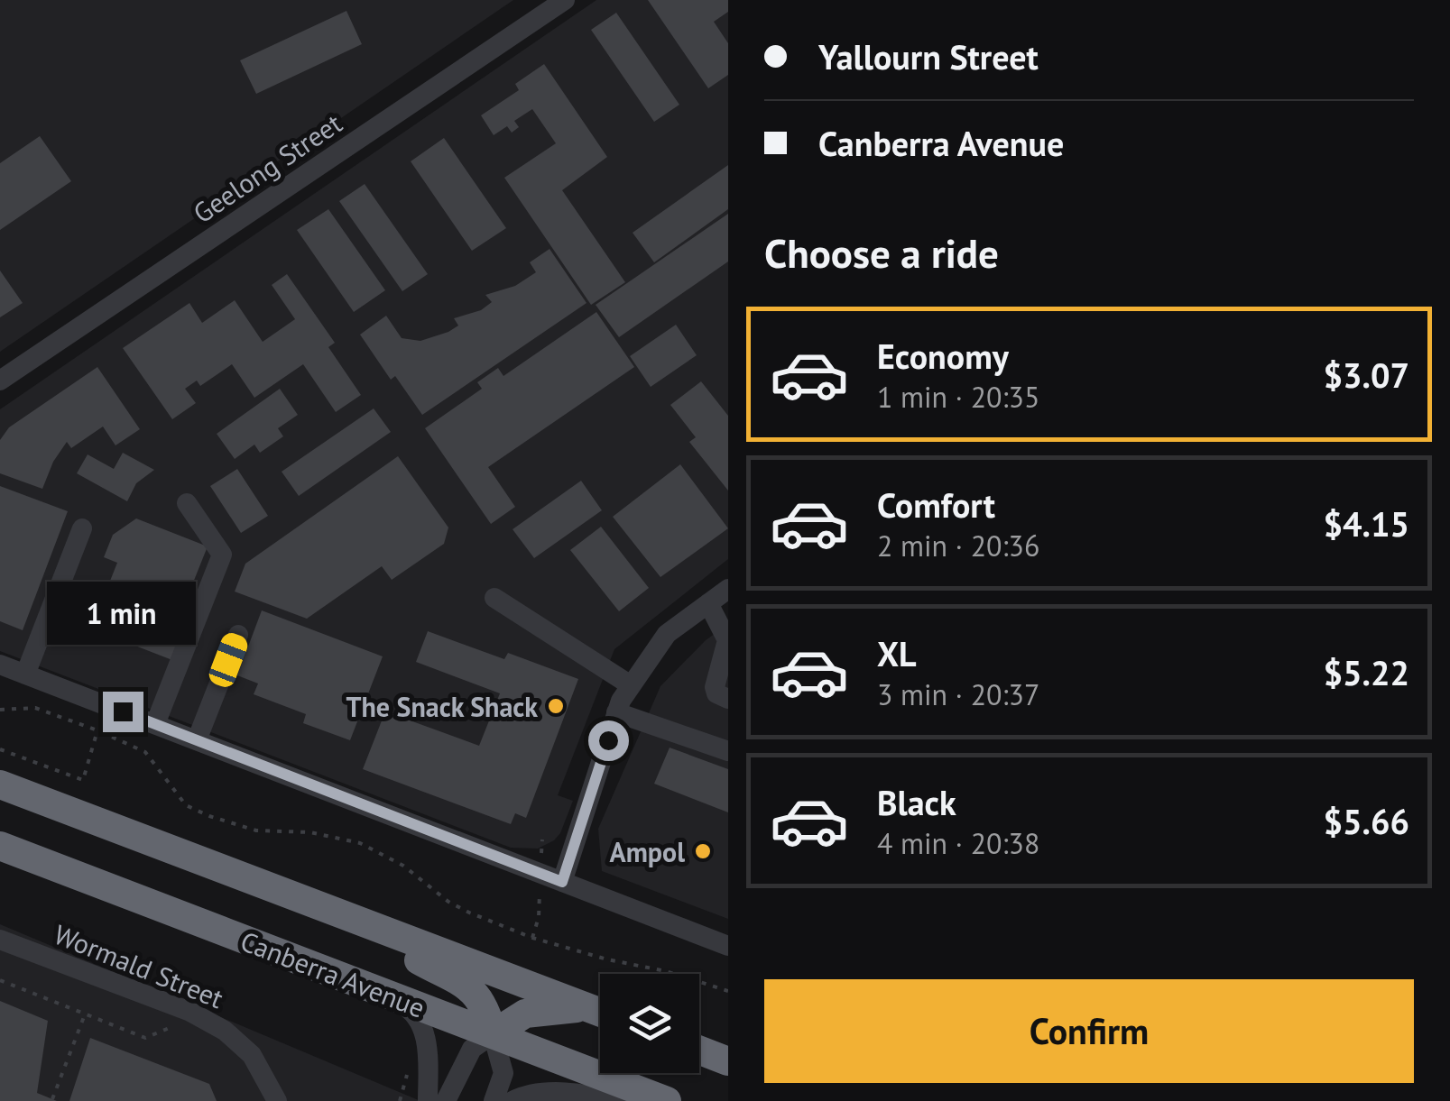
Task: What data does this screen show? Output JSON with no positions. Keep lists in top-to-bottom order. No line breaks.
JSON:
{"streets":{"highway":["Canberra Avenue"],"street":["Geelong Street","Wormald Street"]},"places":["The Snack Shack","Ampol"],"page":{"banner":["Yallourn Street","Canberra Avenue"],"heading":"Choose a ride","list":[{"name":"Economy","note":"1 min · 20:35","value":"$3.07"},{"name":"Comfort","note":"2 min · 20:36","value":"$4.15"},{"name":"XL","note":"3 min · 20:37","value":"$5.22"},{"name":"Black","note":"4 min · 20:38","value":"$5.66"}],"bubble":"1 min","buttons":"Confirm"}}
